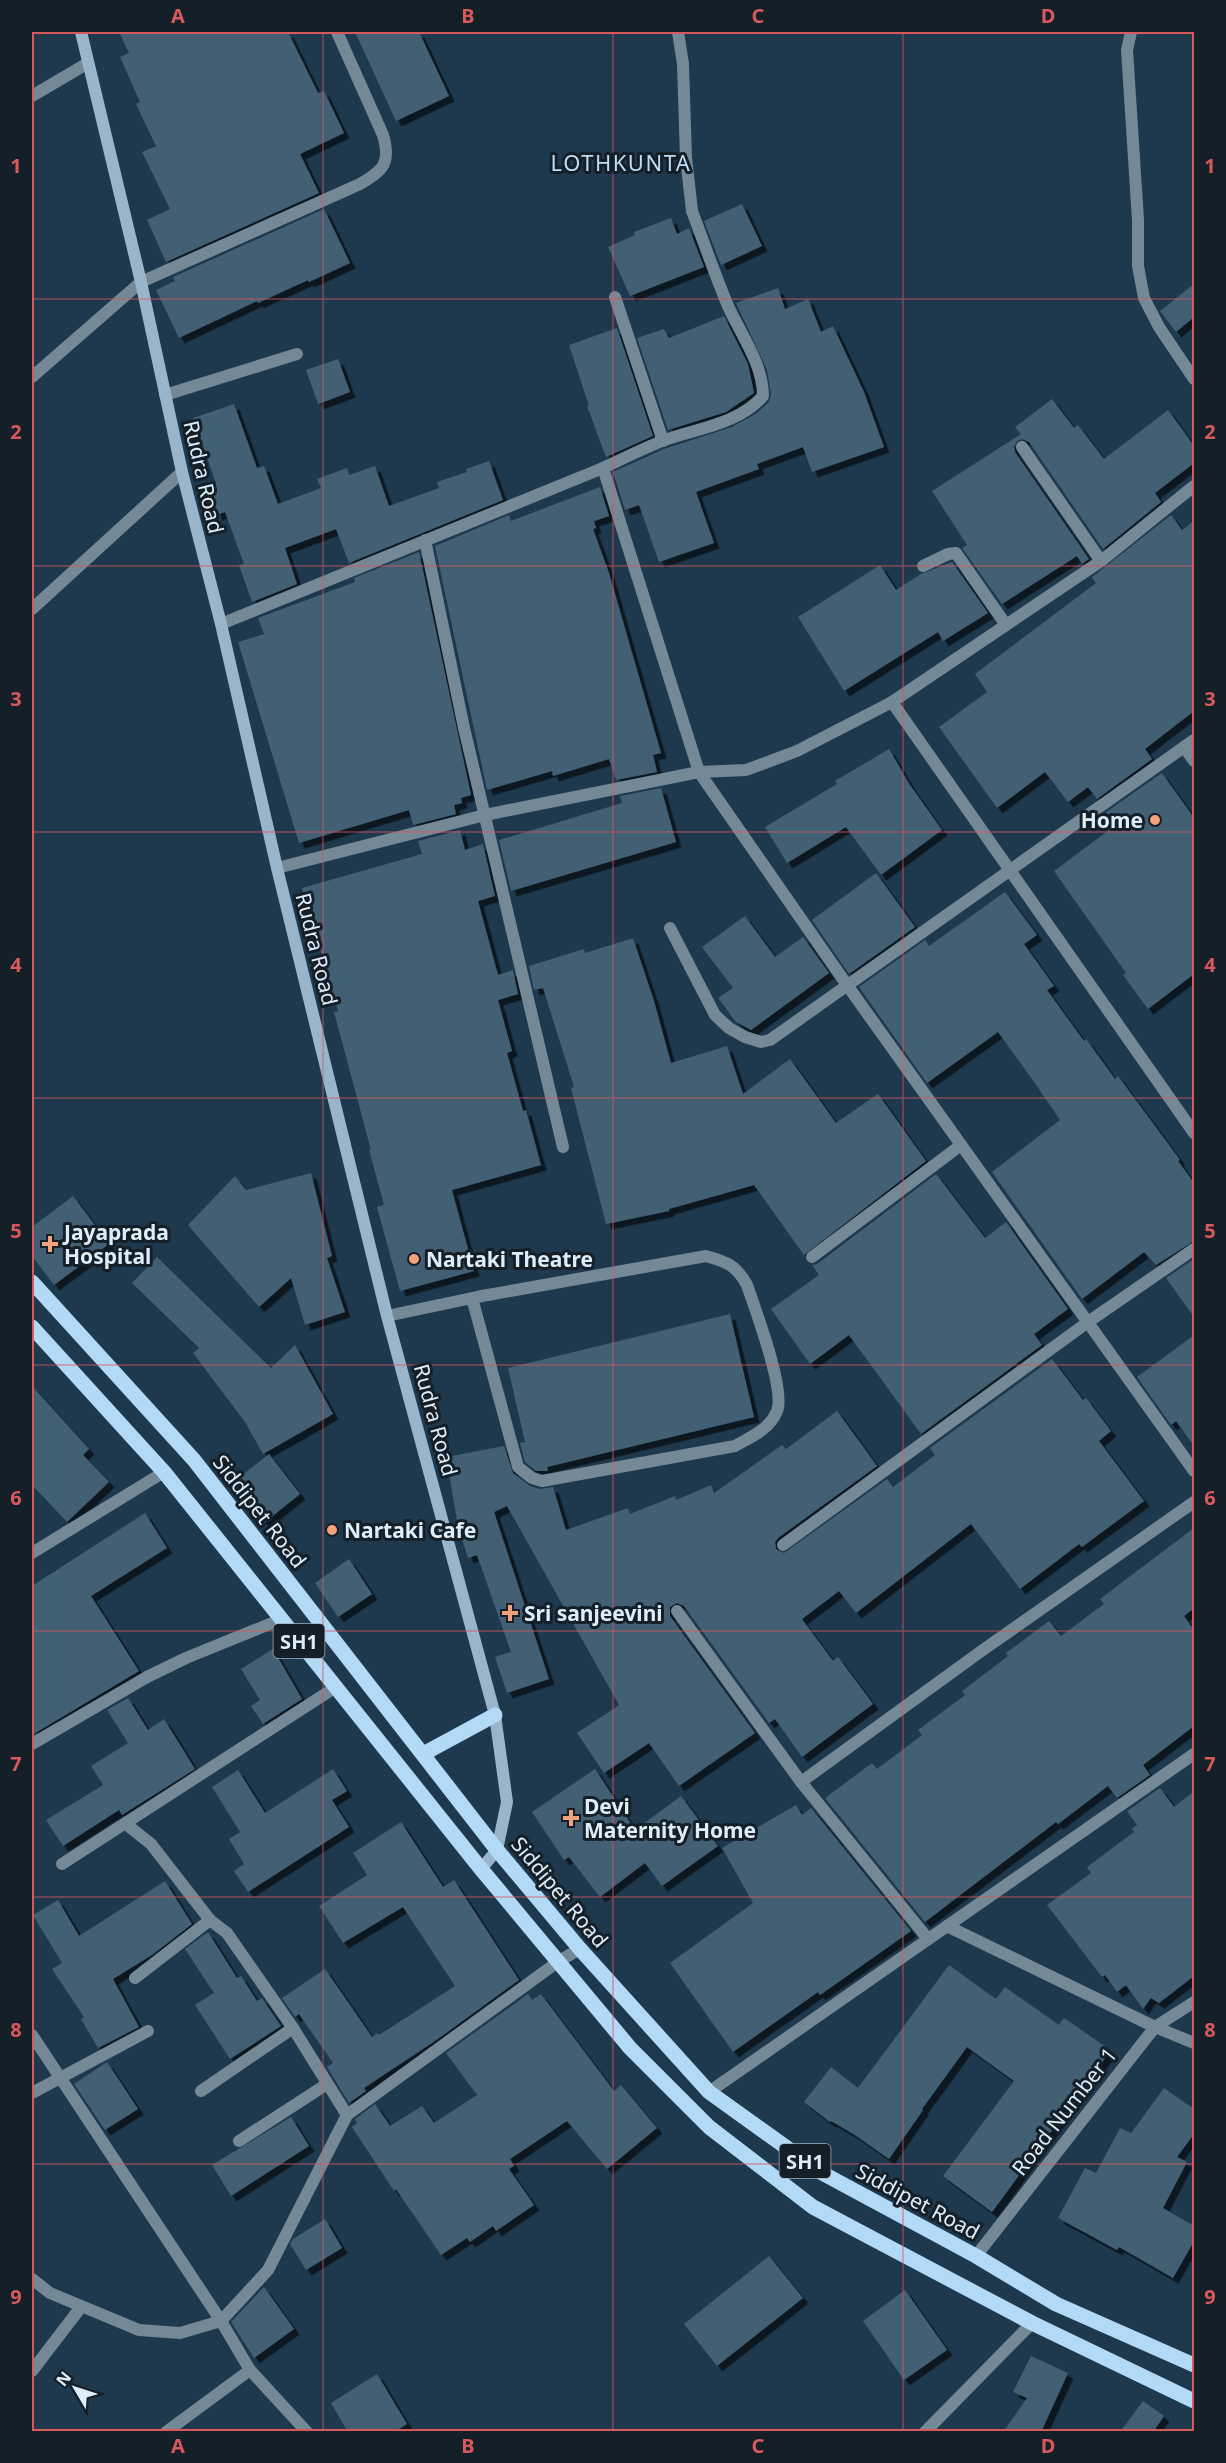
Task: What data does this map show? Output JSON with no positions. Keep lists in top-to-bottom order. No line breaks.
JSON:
{"streets":{"main road":["Rudra Road","Siddipet Road","SH1"],"street":["Road Number 1"]},"crossings":[["Rudra Road","Siddipet Road"],["Rudra Road","SH1"],["Siddipet Road","Road Number 1"]],"districts":["LOTHKUNTA"],"places":{"other":["Home","Nartaki Theatre","Nartaki Cafe"],"health":["Jayaprada Hospital","Sri sanjeevini","Devi Maternity Home"]},"north":"top left","grid":{"columns":["A","B","C","D"],"rows":["1","2","3","4","5","6","7","8","9"]}}
